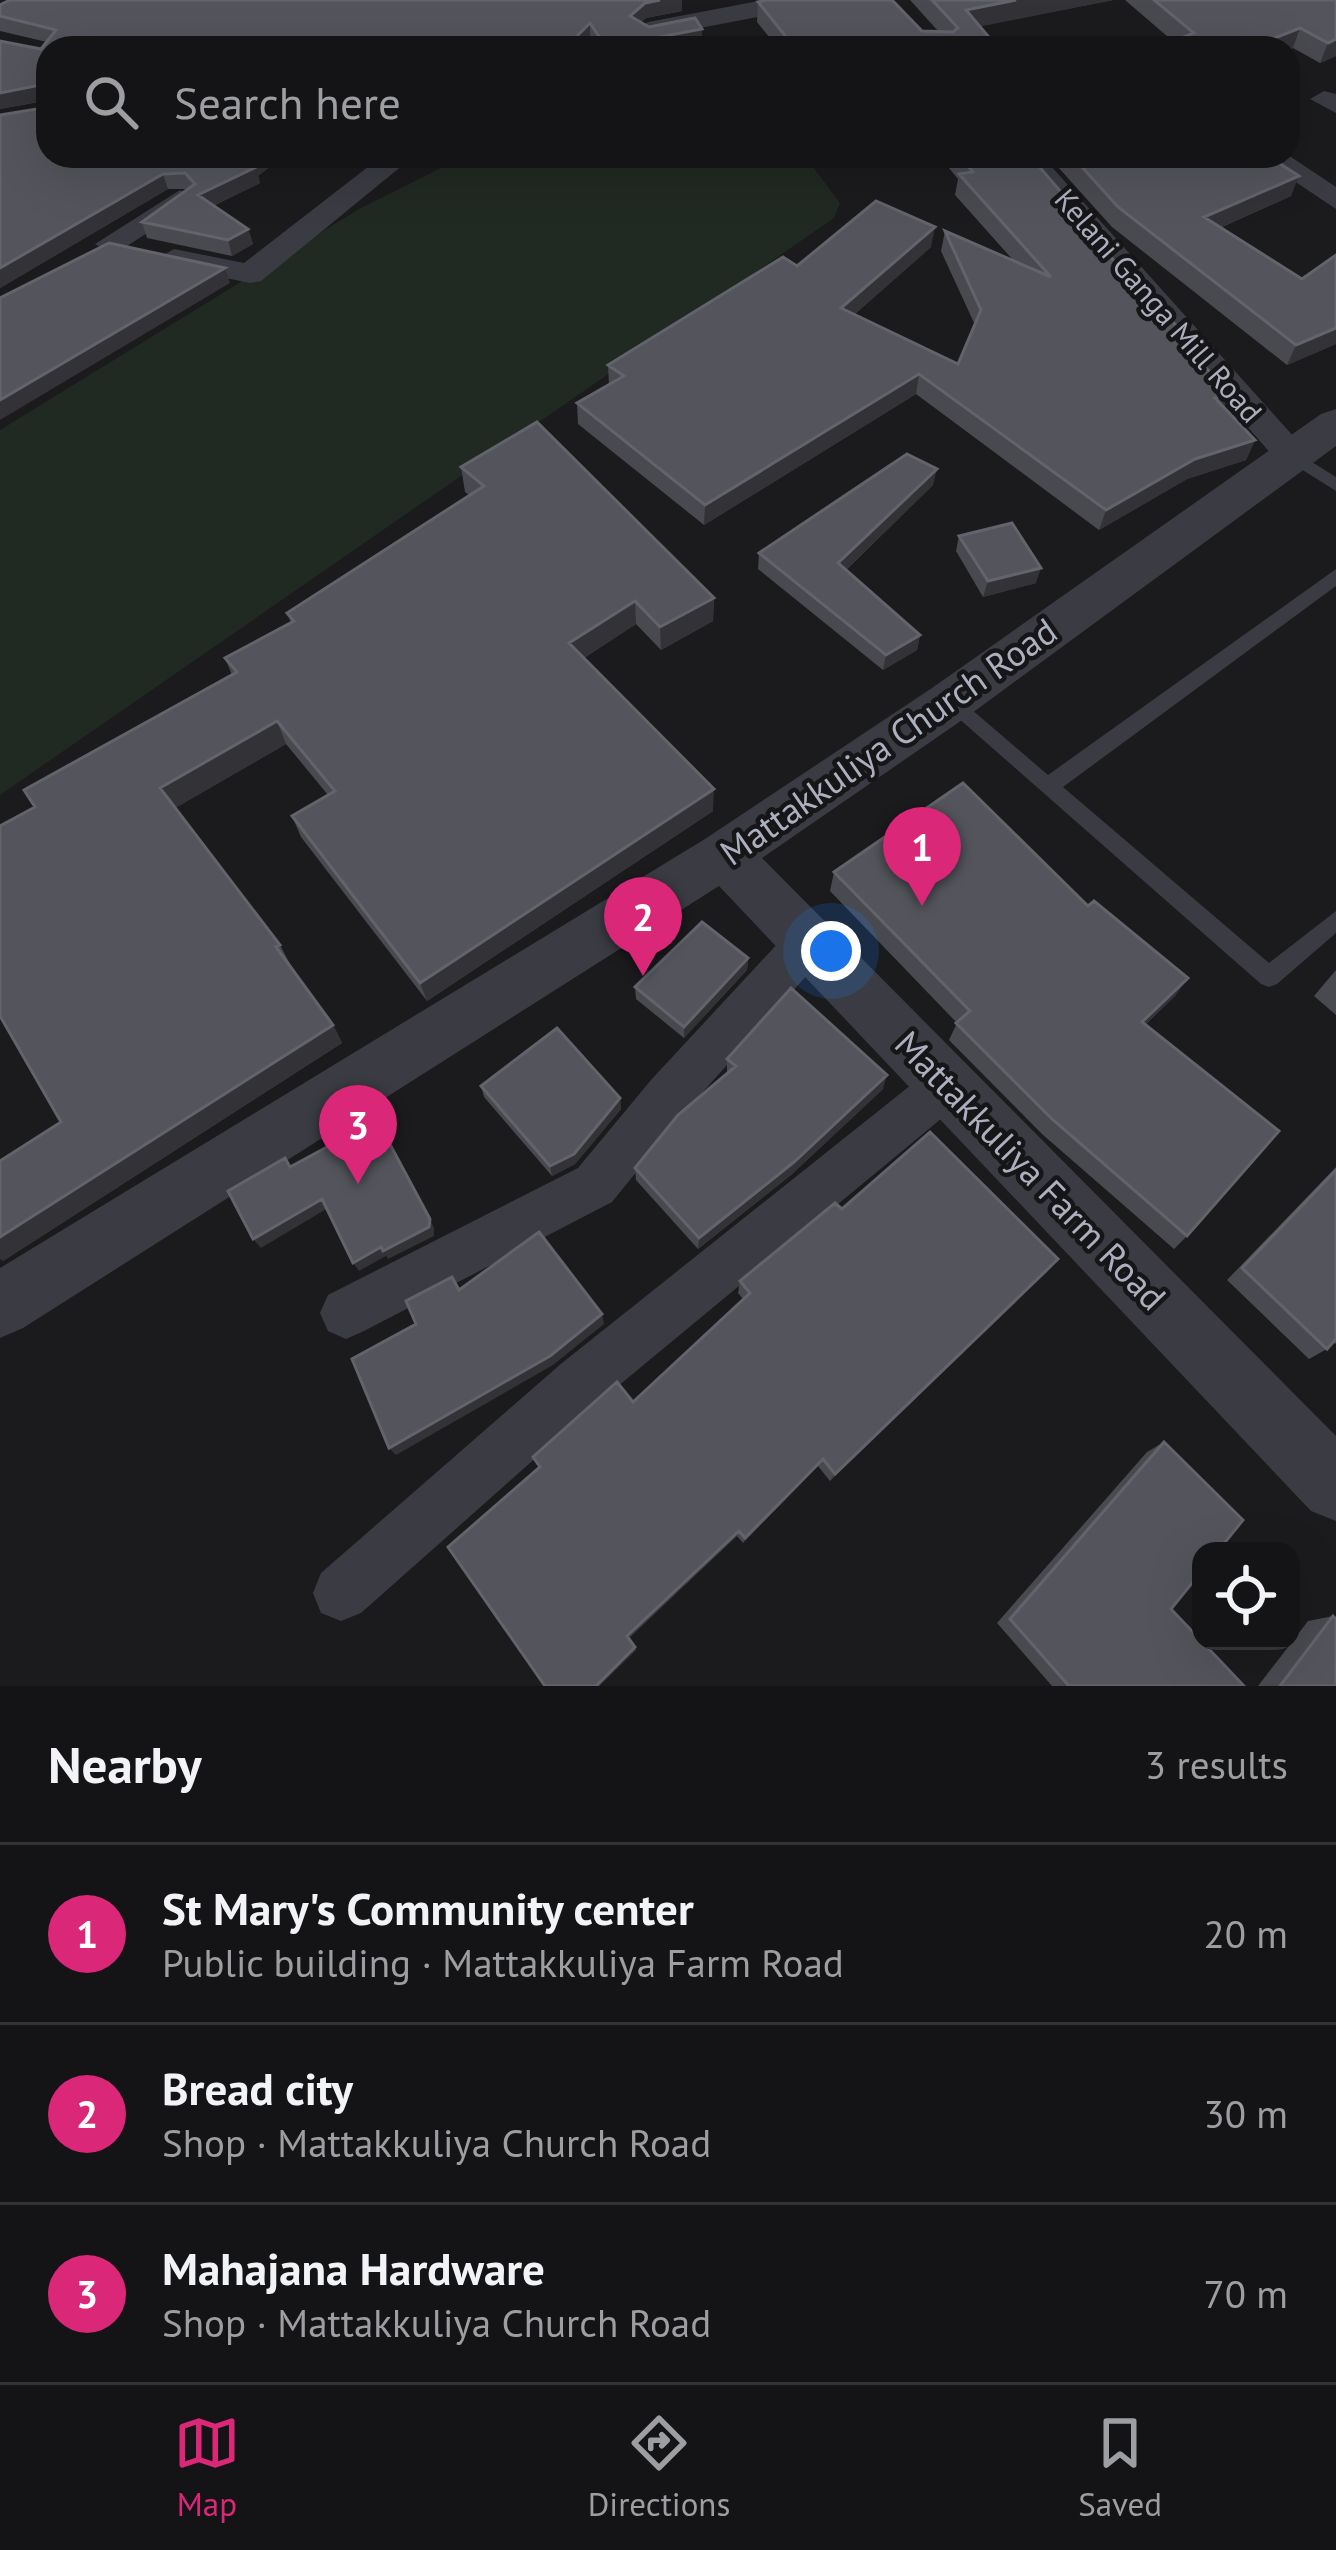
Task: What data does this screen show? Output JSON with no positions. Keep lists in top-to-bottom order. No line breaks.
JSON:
{"streets":{"street":["Kelani Ganga Mill Road","Mattakkuliya Church Road","Mattakkuliya Farm Road"]},"crossings":[["Kelani Ganga Mill Road","Mattakkuliya Church Road"],["Mattakkuliya Church Road","Mattakkuliya Farm Road"]],"page":{"search":"Search here","pins":["1","2","3"],"heading":["Nearby","3 results"],"list":[{"mark":"1","name":"St Mary's Community center","note":"Public building · Mattakkuliya Farm Road","value":"20 m"},{"mark":"2","name":"Bread city","note":"Shop · Mattakkuliya Church Road","value":"30 m"},{"mark":"3","name":"Mahajana Hardware","note":"Shop · Mattakkuliya Church Road","value":"70 m"}],"nav":["Map","Directions","Saved"]}}
